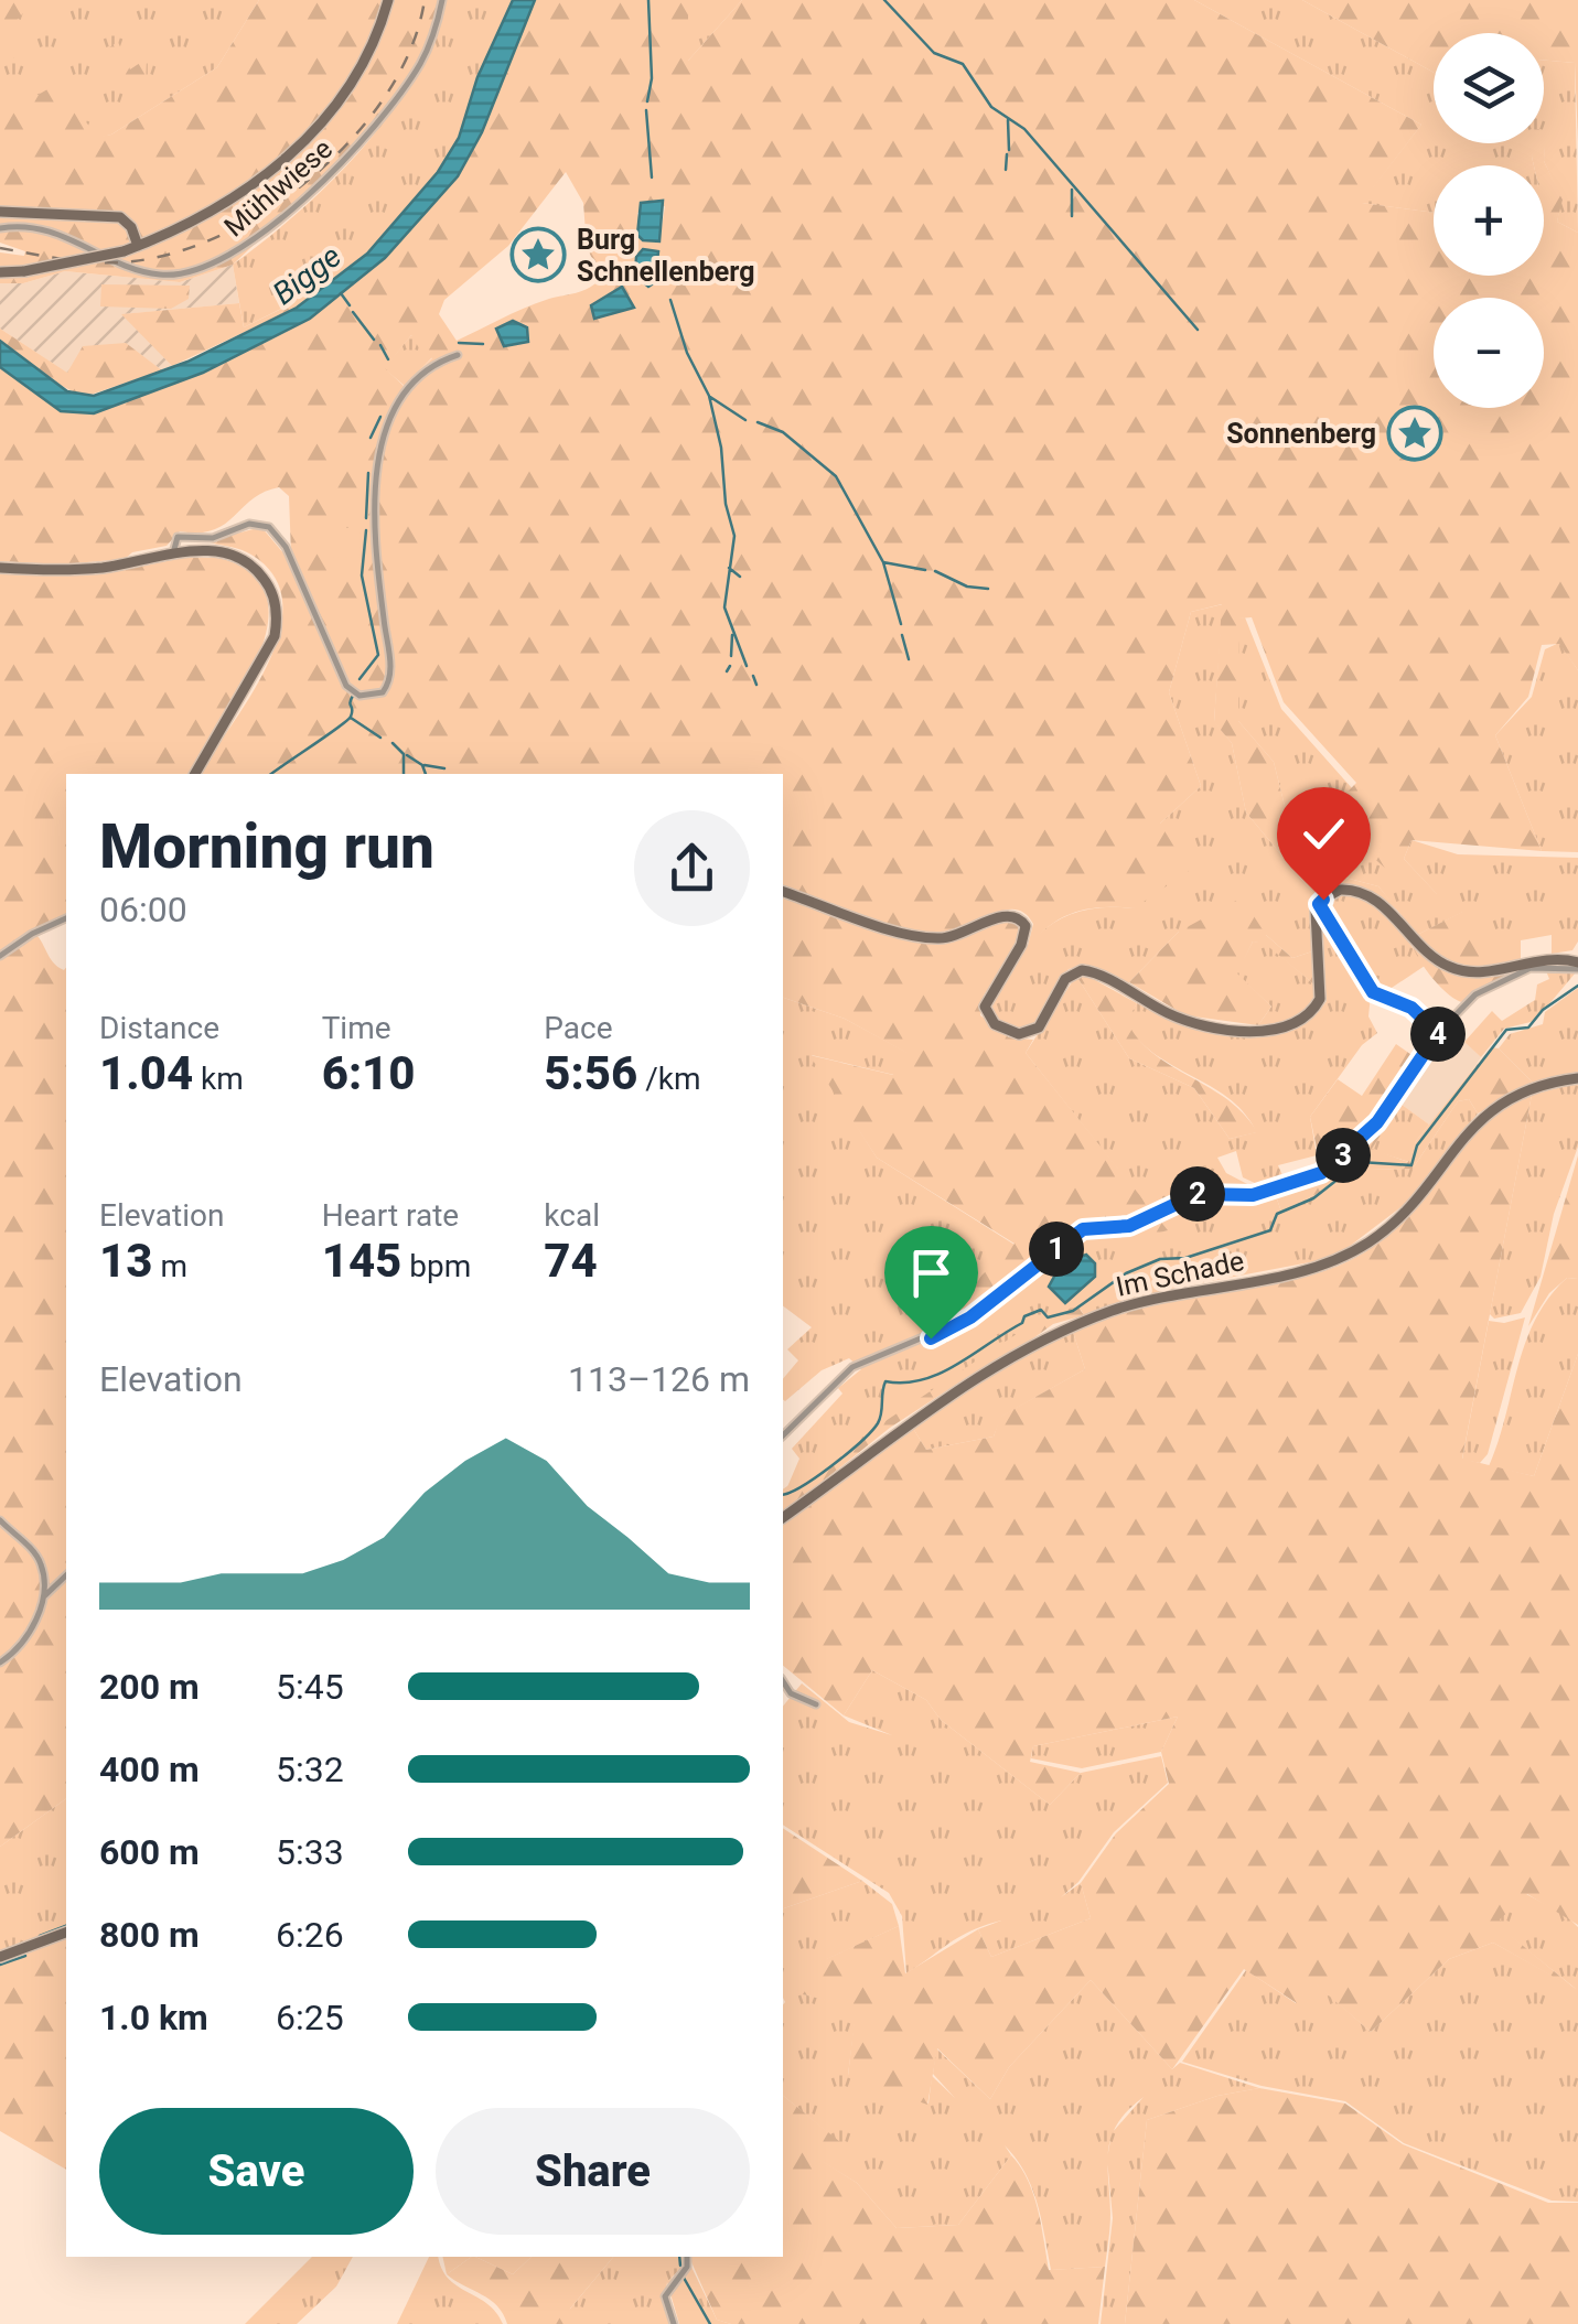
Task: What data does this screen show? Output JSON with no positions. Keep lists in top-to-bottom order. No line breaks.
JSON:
{"streets":{"main road":["Im Schade"],"street":["Mühlwiese"]},"water":["Bigge"],"places":{"place":["Burg Schnellenberg","Sonnenberg"]},"page":{"map_buttons":["+","−"],"heading":["Morning run","06:00"],"stats":[["Distance","1.04 km"],["Time","6:10"],["Pace","5:56 /km"],["Elevation","13 m"],["Heart rate","145 bpm"],["kcal","74"]],"pins":["4","3","2","1"],"chart":["Elevation","113–126 m"],"list":[{"name":"200 m","note":"5:45"},{"name":"400 m","note":"5:32"},{"name":"600 m","note":"5:33"},{"name":"800 m","note":"6:26"},{"name":"1.0 km","note":"6:25"}],"buttons":["Save","Share"]}}
